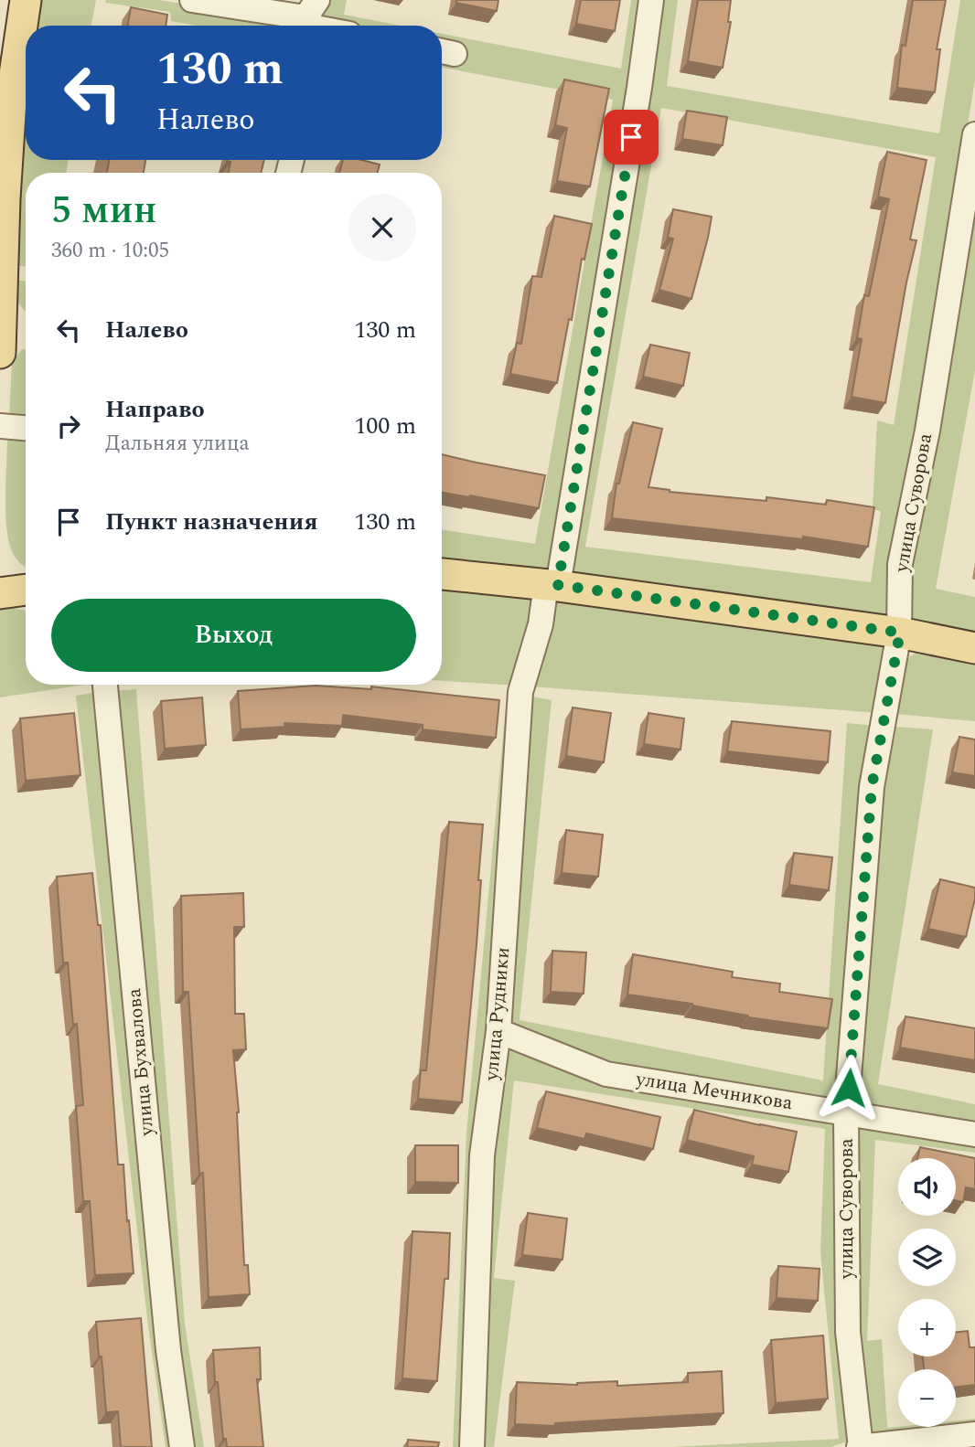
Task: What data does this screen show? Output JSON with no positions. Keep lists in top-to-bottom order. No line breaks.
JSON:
{"streets":{"street":["улица Суворова","улица Рудники","улица Бухвалова","улица Мечникова"]},"crossings":[["улица Суворова","улица Мечникова"],["улица Рудники","улица Мечникова"]],"page":{"turn":["130 m","Налево"],"heading":["5 мин","360 m · 10:05"],"list":[{"name":"Налево","value":"130 m"},{"name":"Направо","note":"Дальняя улица","value":"100 m"},{"name":"Пункт назначения","value":"130 m"}],"buttons":"Выход","map_buttons":["+","−"]}}
